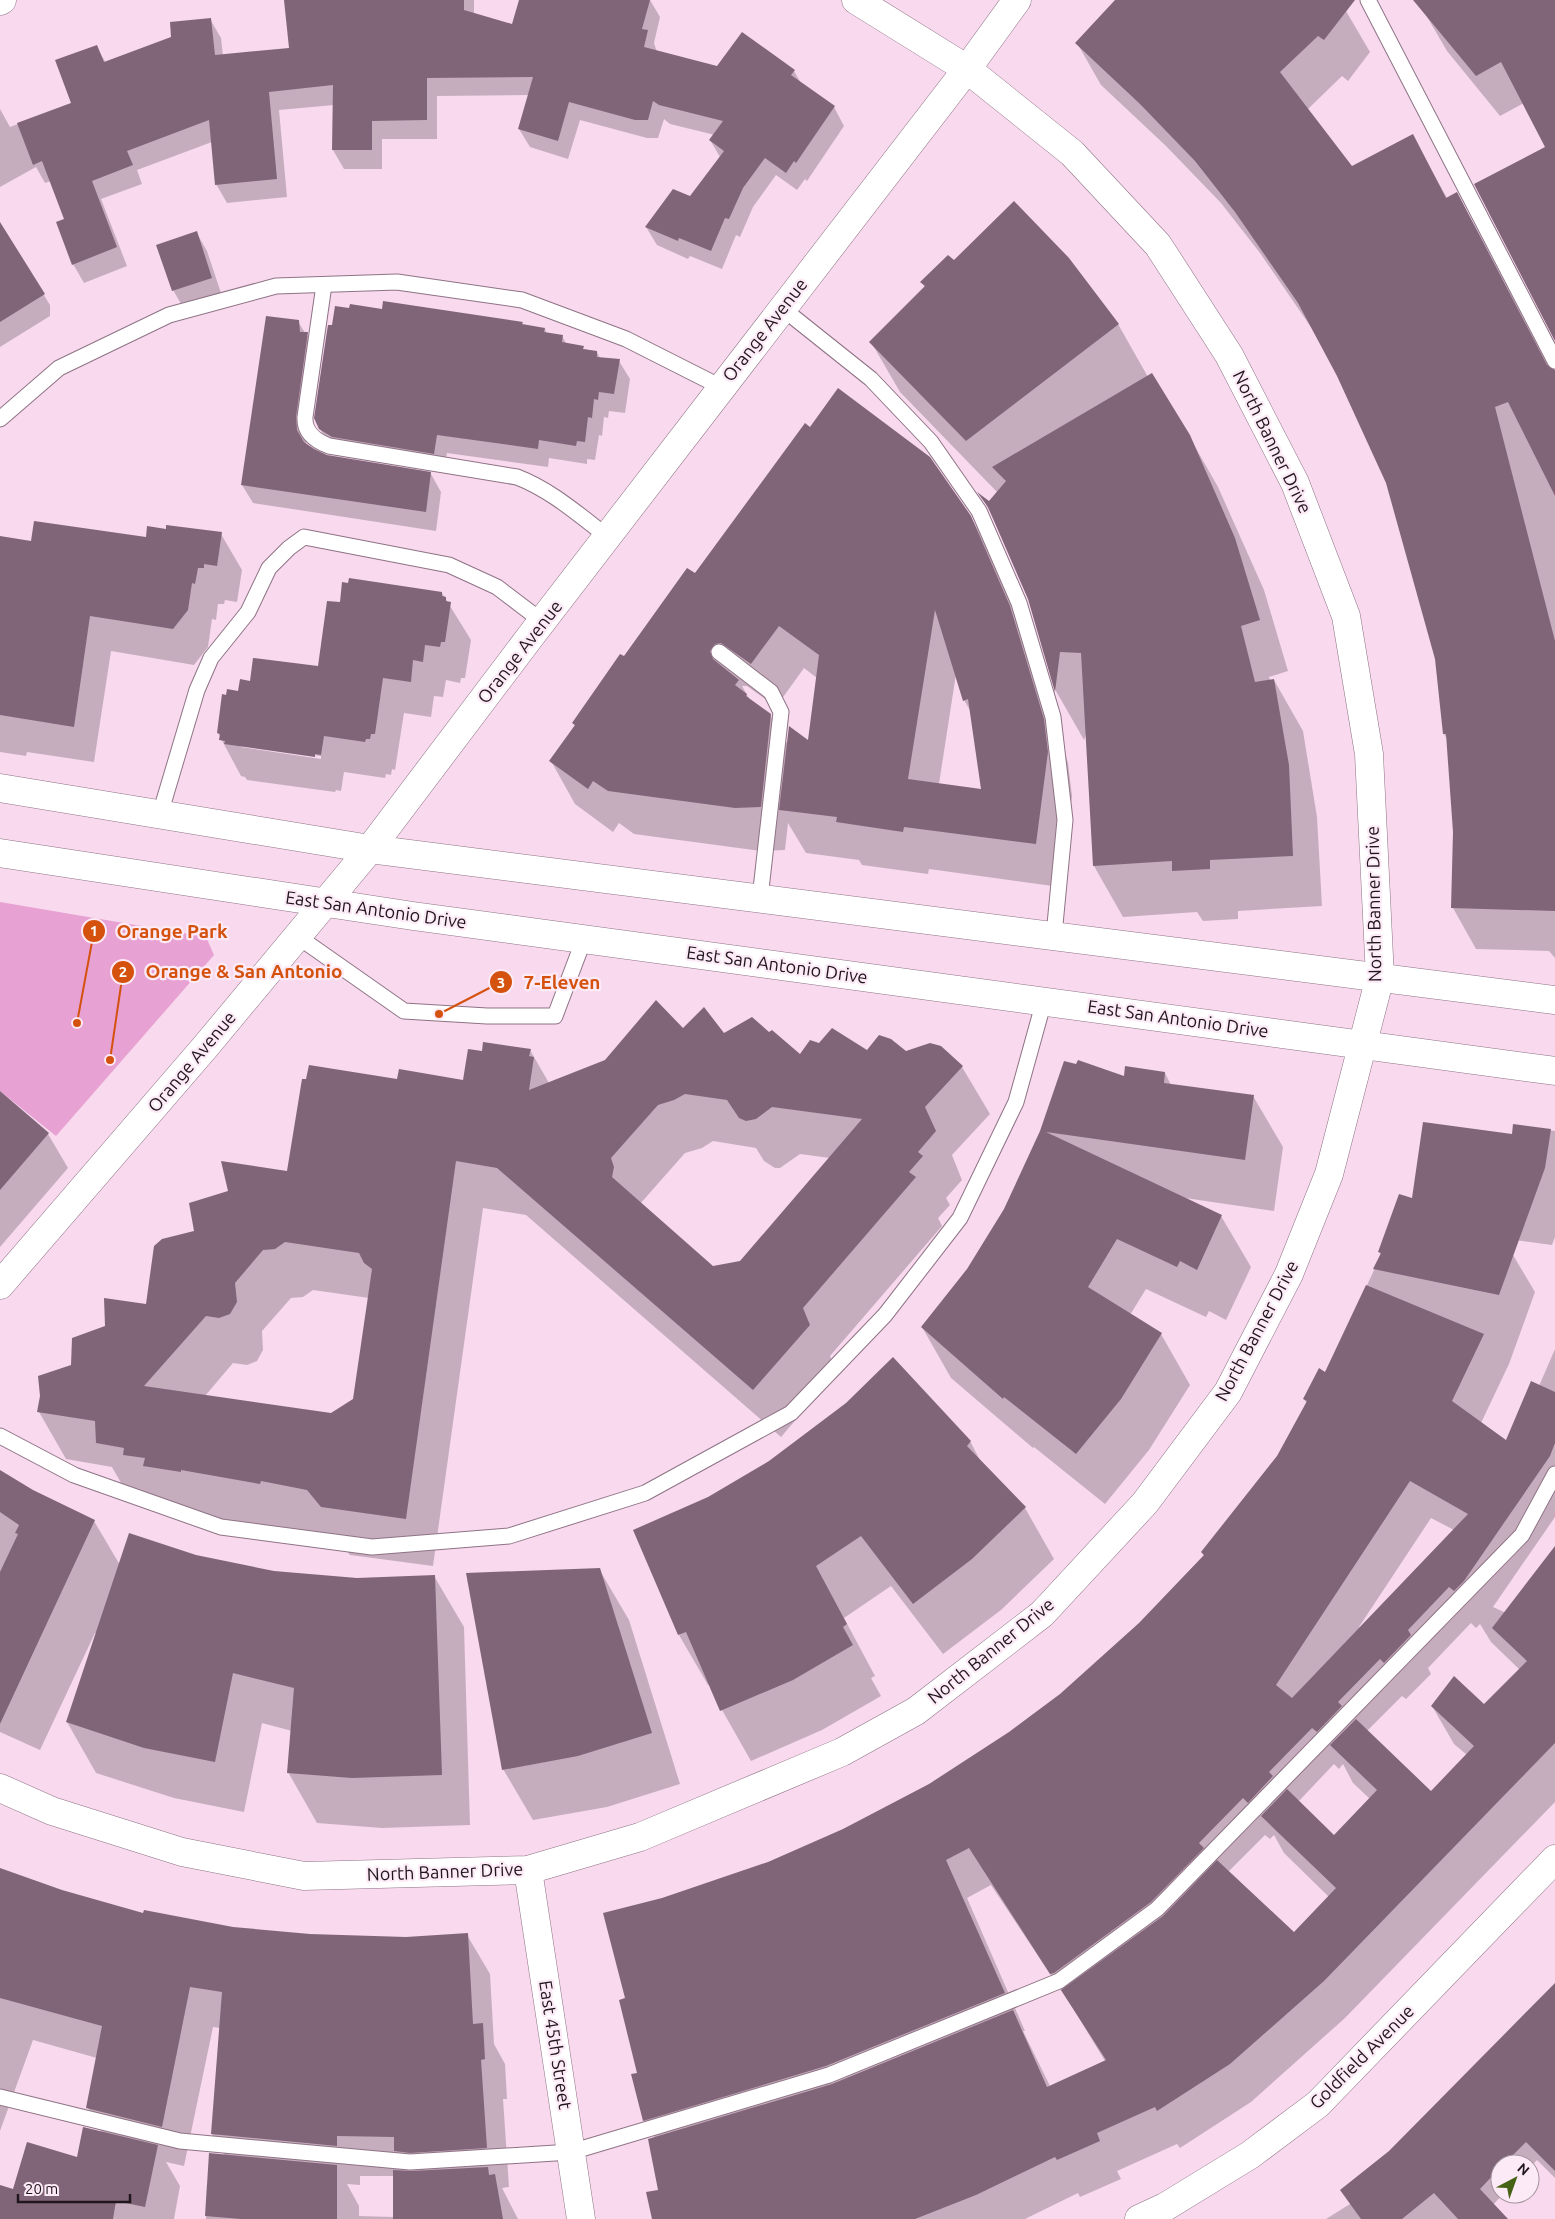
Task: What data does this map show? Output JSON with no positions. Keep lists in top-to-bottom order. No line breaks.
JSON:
{"streets":{"street":["Orange Avenue","North Banner Drive","East San Antonio Drive","East 45th Street","Goldfield Avenue"]},"crossings":[["Orange Avenue","North Banner Drive"],["Orange Avenue","East San Antonio Drive"],["North Banner Drive","East San Antonio Drive"],["North Banner Drive","East 45th Street"]],"places":["7-Eleven","Orange Park","Orange & San Antonio"],"scale_bar":"20 m","north":"top right"}
